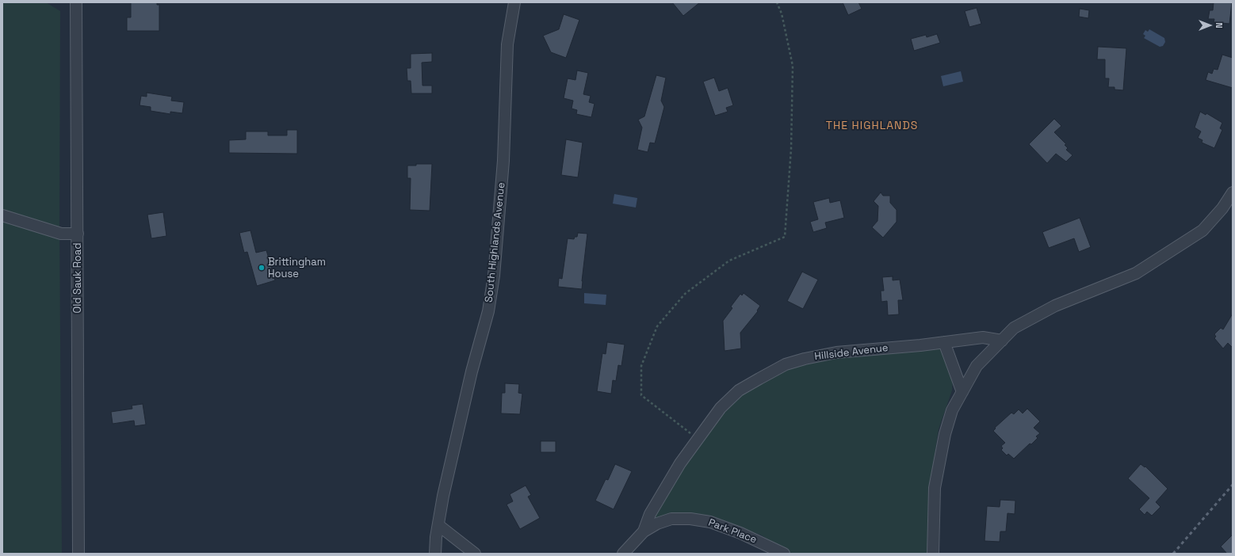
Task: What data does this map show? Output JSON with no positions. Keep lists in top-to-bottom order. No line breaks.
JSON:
{"streets":{"street":["South Highlands Avenue","Old Sauk Road","Hillside Avenue","Park Place"]},"crossings":[["Hillside Avenue","Park Place"]],"districts":["THE HIGHLANDS"],"places":["Brittingham House"],"north":"right"}
